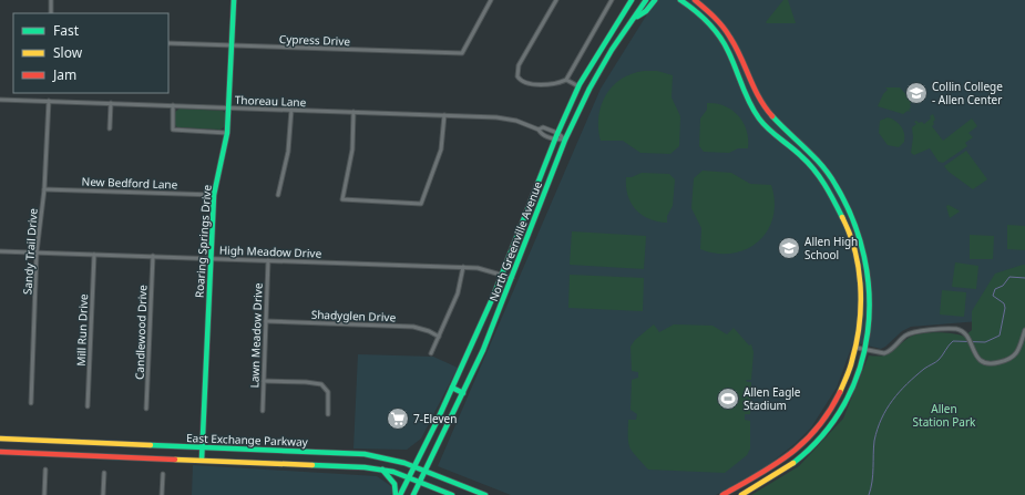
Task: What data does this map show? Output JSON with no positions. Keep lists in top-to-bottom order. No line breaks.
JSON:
{"streets":{"main road":["Roaring Springs Drive","North Greenville Avenue","East Exchange Parkway"],"street":["Cypress Drive","Thoreau Lane","New Bedford Lane","Sandy Trail Drive","High Meadow Drive","Shadyglen Drive","Mill Run Drive","Candlewood Drive","Lawn Meadow Drive"]},"crossings":[["Cypress Drive","Roaring Springs Drive"],["Thoreau Lane","Roaring Springs Drive"],["Thoreau Lane","North Greenville Avenue"],["Thoreau Lane","Sandy Trail Drive"],["New Bedford Lane","Roaring Springs Drive"],["New Bedford Lane","Sandy Trail Drive"],["Roaring Springs Drive","High Meadow Drive"],["Roaring Springs Drive","East Exchange Parkway"],["North Greenville Avenue","High Meadow Drive"],["North Greenville Avenue","East Exchange Parkway"],["Sandy Trail Drive","High Meadow Drive"],["High Meadow Drive","Mill Run Drive"],["High Meadow Drive","Candlewood Drive"],["High Meadow Drive","Lawn Meadow Drive"],["Shadyglen Drive","Lawn Meadow Drive"]],"parks":["Allen Station Park"],"places":{"school or university":["Collin College - Allen Center","Allen High School"],"sports":["Allen Eagle Stadium"],"supermarket":["7-Eleven"]},"legend":["Fast","Slow","Jam"]}
